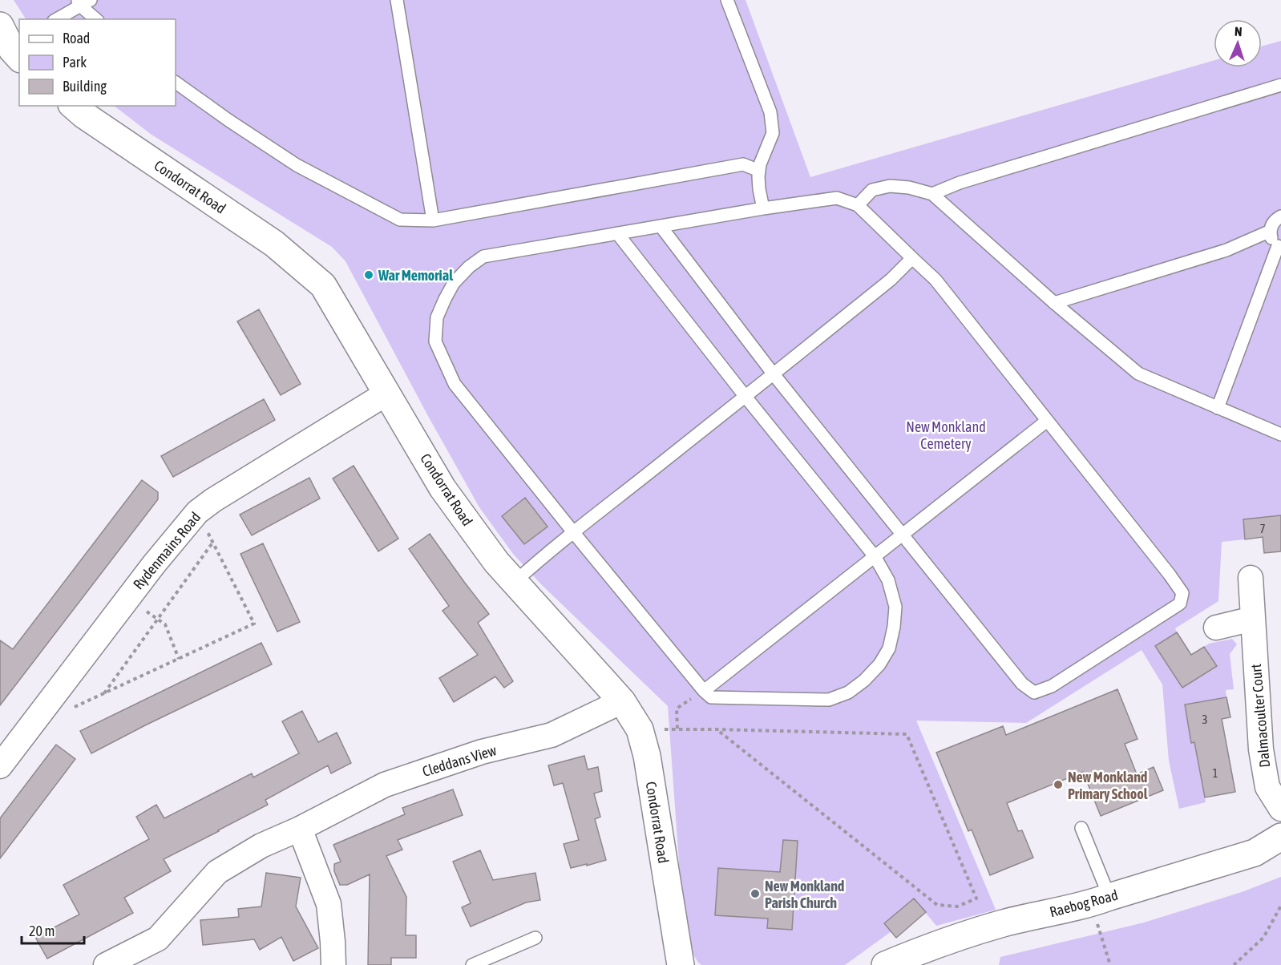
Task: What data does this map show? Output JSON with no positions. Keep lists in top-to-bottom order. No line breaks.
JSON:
{"streets":{"main road":["Condorrat Road","Raebog Road"],"street":["Rydenmains Road","Dalmacoulter Court","Cleddans View"]},"crossings":[["Condorrat Road","Rydenmains Road"],["Condorrat Road","Cleddans View"]],"parks":["New Monkland Cemetery"],"places":["War Memorial","New Monkland Primary School","New Monkland Parish Church"],"house_numbers":["7","3","1"],"legend":["Road","Park","Building"],"scale_bar":"20 m","north":"top"}
